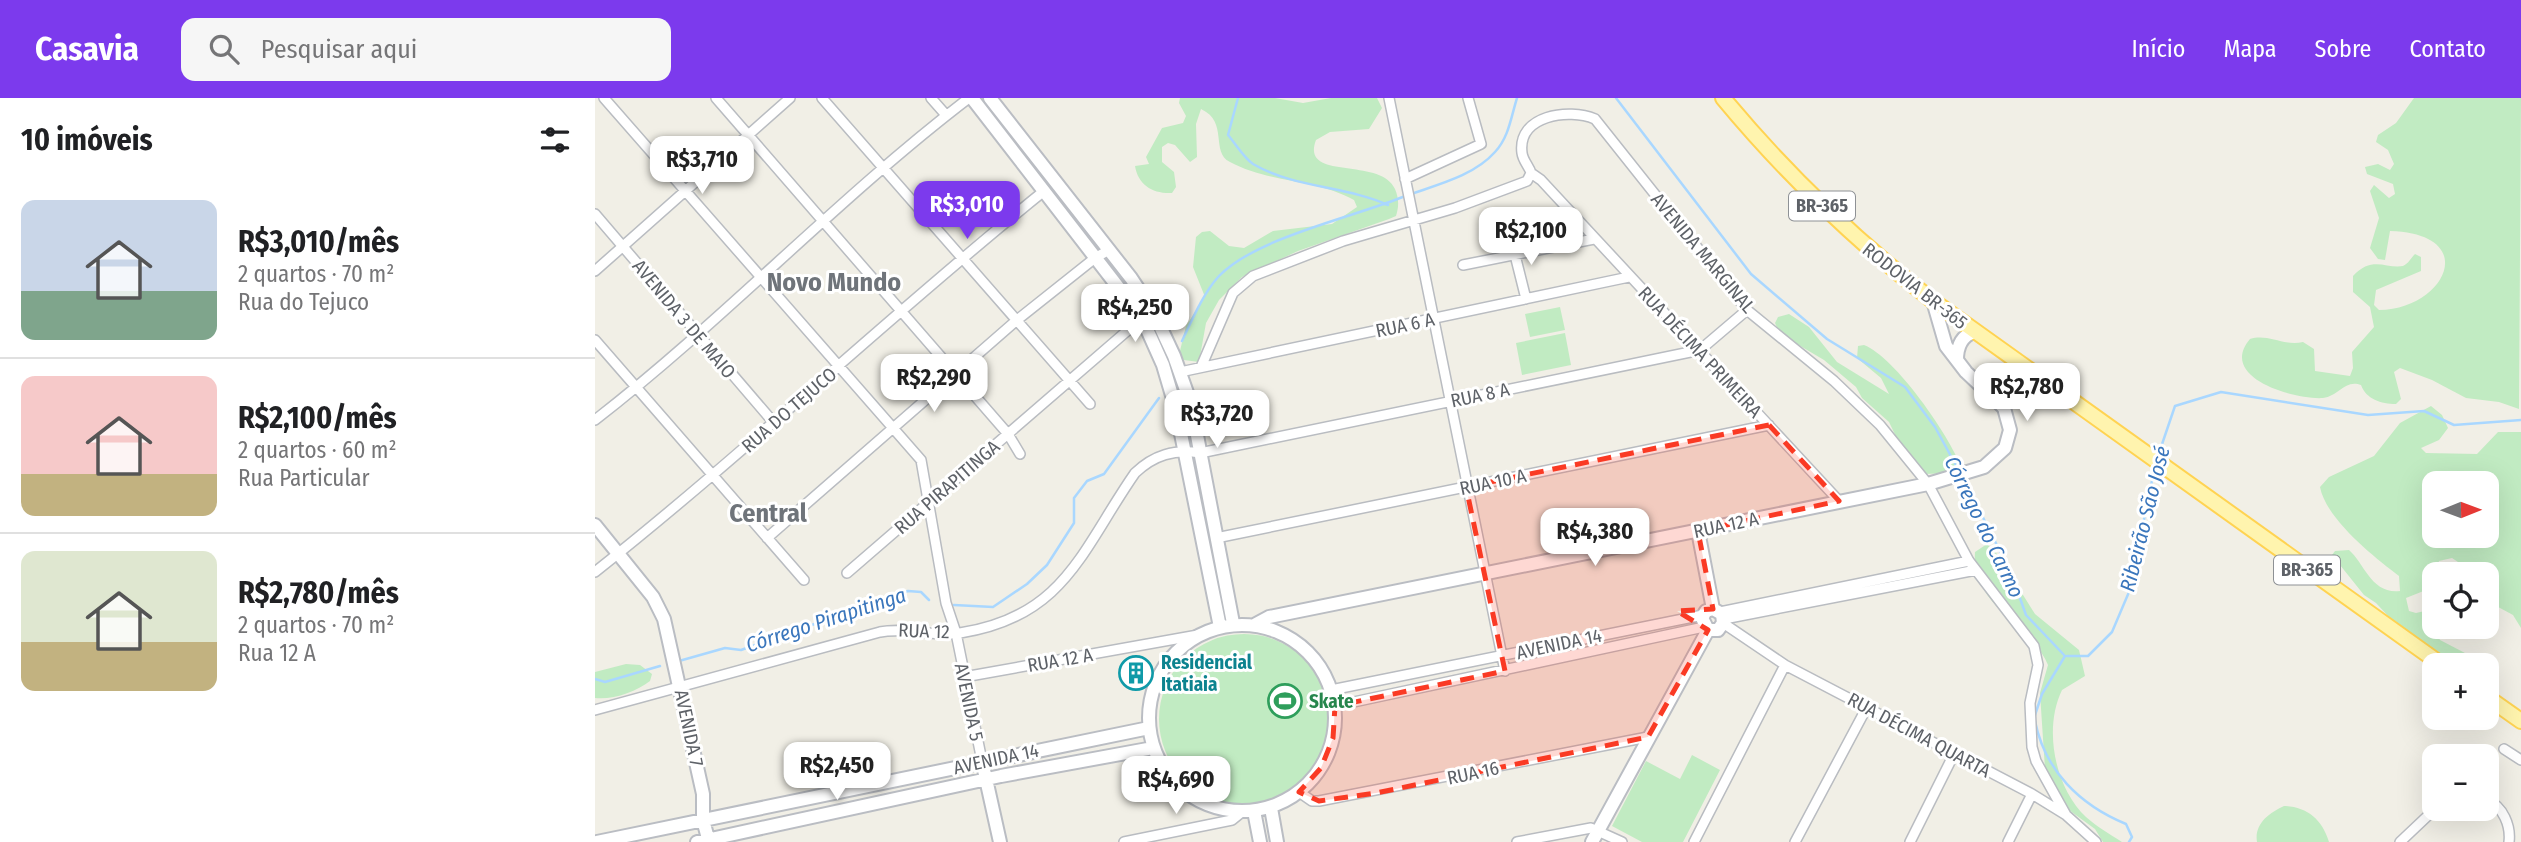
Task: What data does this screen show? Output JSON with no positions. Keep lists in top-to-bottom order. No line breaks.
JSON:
{"streets":{"main road":["BR-365","RODOVIA BR-365","RUA 12 A","AVENIDA 14","AVENIDA 5","AVENIDA 7"],"street":["AVENIDA MARGINAL","AVENIDA 3 DE MAIO","RUA 6 A","RUA DÉCIMA PRIMEIRA","RUA 8 A","RUA DO TEJUCO","RUA 10 A","RUA PIRAPITINGA","RUA 12","RUA DÉCIMA QUARTA","RUA 16"]},"crossings":[["AVENIDA MARGINAL","RUA DÉCIMA PRIMEIRA"],["AVENIDA MARGINAL","RUA 8 A"],["AVENIDA MARGINAL","RUA 12 A"],["AVENIDA MARGINAL","AVENIDA 14"],["AVENIDA MARGINAL","RUA DÉCIMA QUARTA"],["RODOVIA BR-365","RUA 12 A"],["AVENIDA 3 DE MAIO","RUA DO TEJUCO"],["RUA 6 A","RUA DÉCIMA PRIMEIRA"],["RUA DÉCIMA PRIMEIRA","RUA 8 A"],["RUA DÉCIMA PRIMEIRA","RUA 10 A"],["RUA DÉCIMA PRIMEIRA","RUA 12 A"],["RUA 8 A","RUA 12"],["RUA DO TEJUCO","AVENIDA 5"],["RUA DO TEJUCO","AVENIDA 7"],["RUA PIRAPITINGA","AVENIDA 5"],["RUA 12 A","AVENIDA 14"],["RUA 12 A","AVENIDA 5"],["RUA 12 A","RUA 16"],["RUA 12","AVENIDA 5"],["RUA 12","AVENIDA 7"],["AVENIDA 14","AVENIDA 5"],["AVENIDA 14","AVENIDA 7"],["AVENIDA 14","RUA DÉCIMA QUARTA"],["AVENIDA 14","RUA 16"]],"districts":["Novo Mundo","Central"],"water":["Ribeirão São José","Córrego do Carmo","Córrego Pirapitinga"],"places":{"building":["Residencial Itatiaia"],"sports":["Skate"]},"north":"right","page":{"header":"Casavia","search":"Pesquisar aqui","nav":["Início","Mapa","Sobre","Contato"],"heading":"10 imóveis","price":["R$3,710","R$3,010","R$2,100","R$4,250","R$2,290","R$2,780","R$3,720","R$4,380","R$2,450","R$4,690"],"list":[{"name":"R$3,010/mês","note":"2 quartos · 70 m² · Rua do Tejuco"},{"name":"R$2,100/mês","note":"2 quartos · 60 m² · Rua Particular"},{"name":"R$2,780/mês","note":"2 quartos · 70 m² · Rua 12 A"}],"map_buttons":["+","−"]}}
